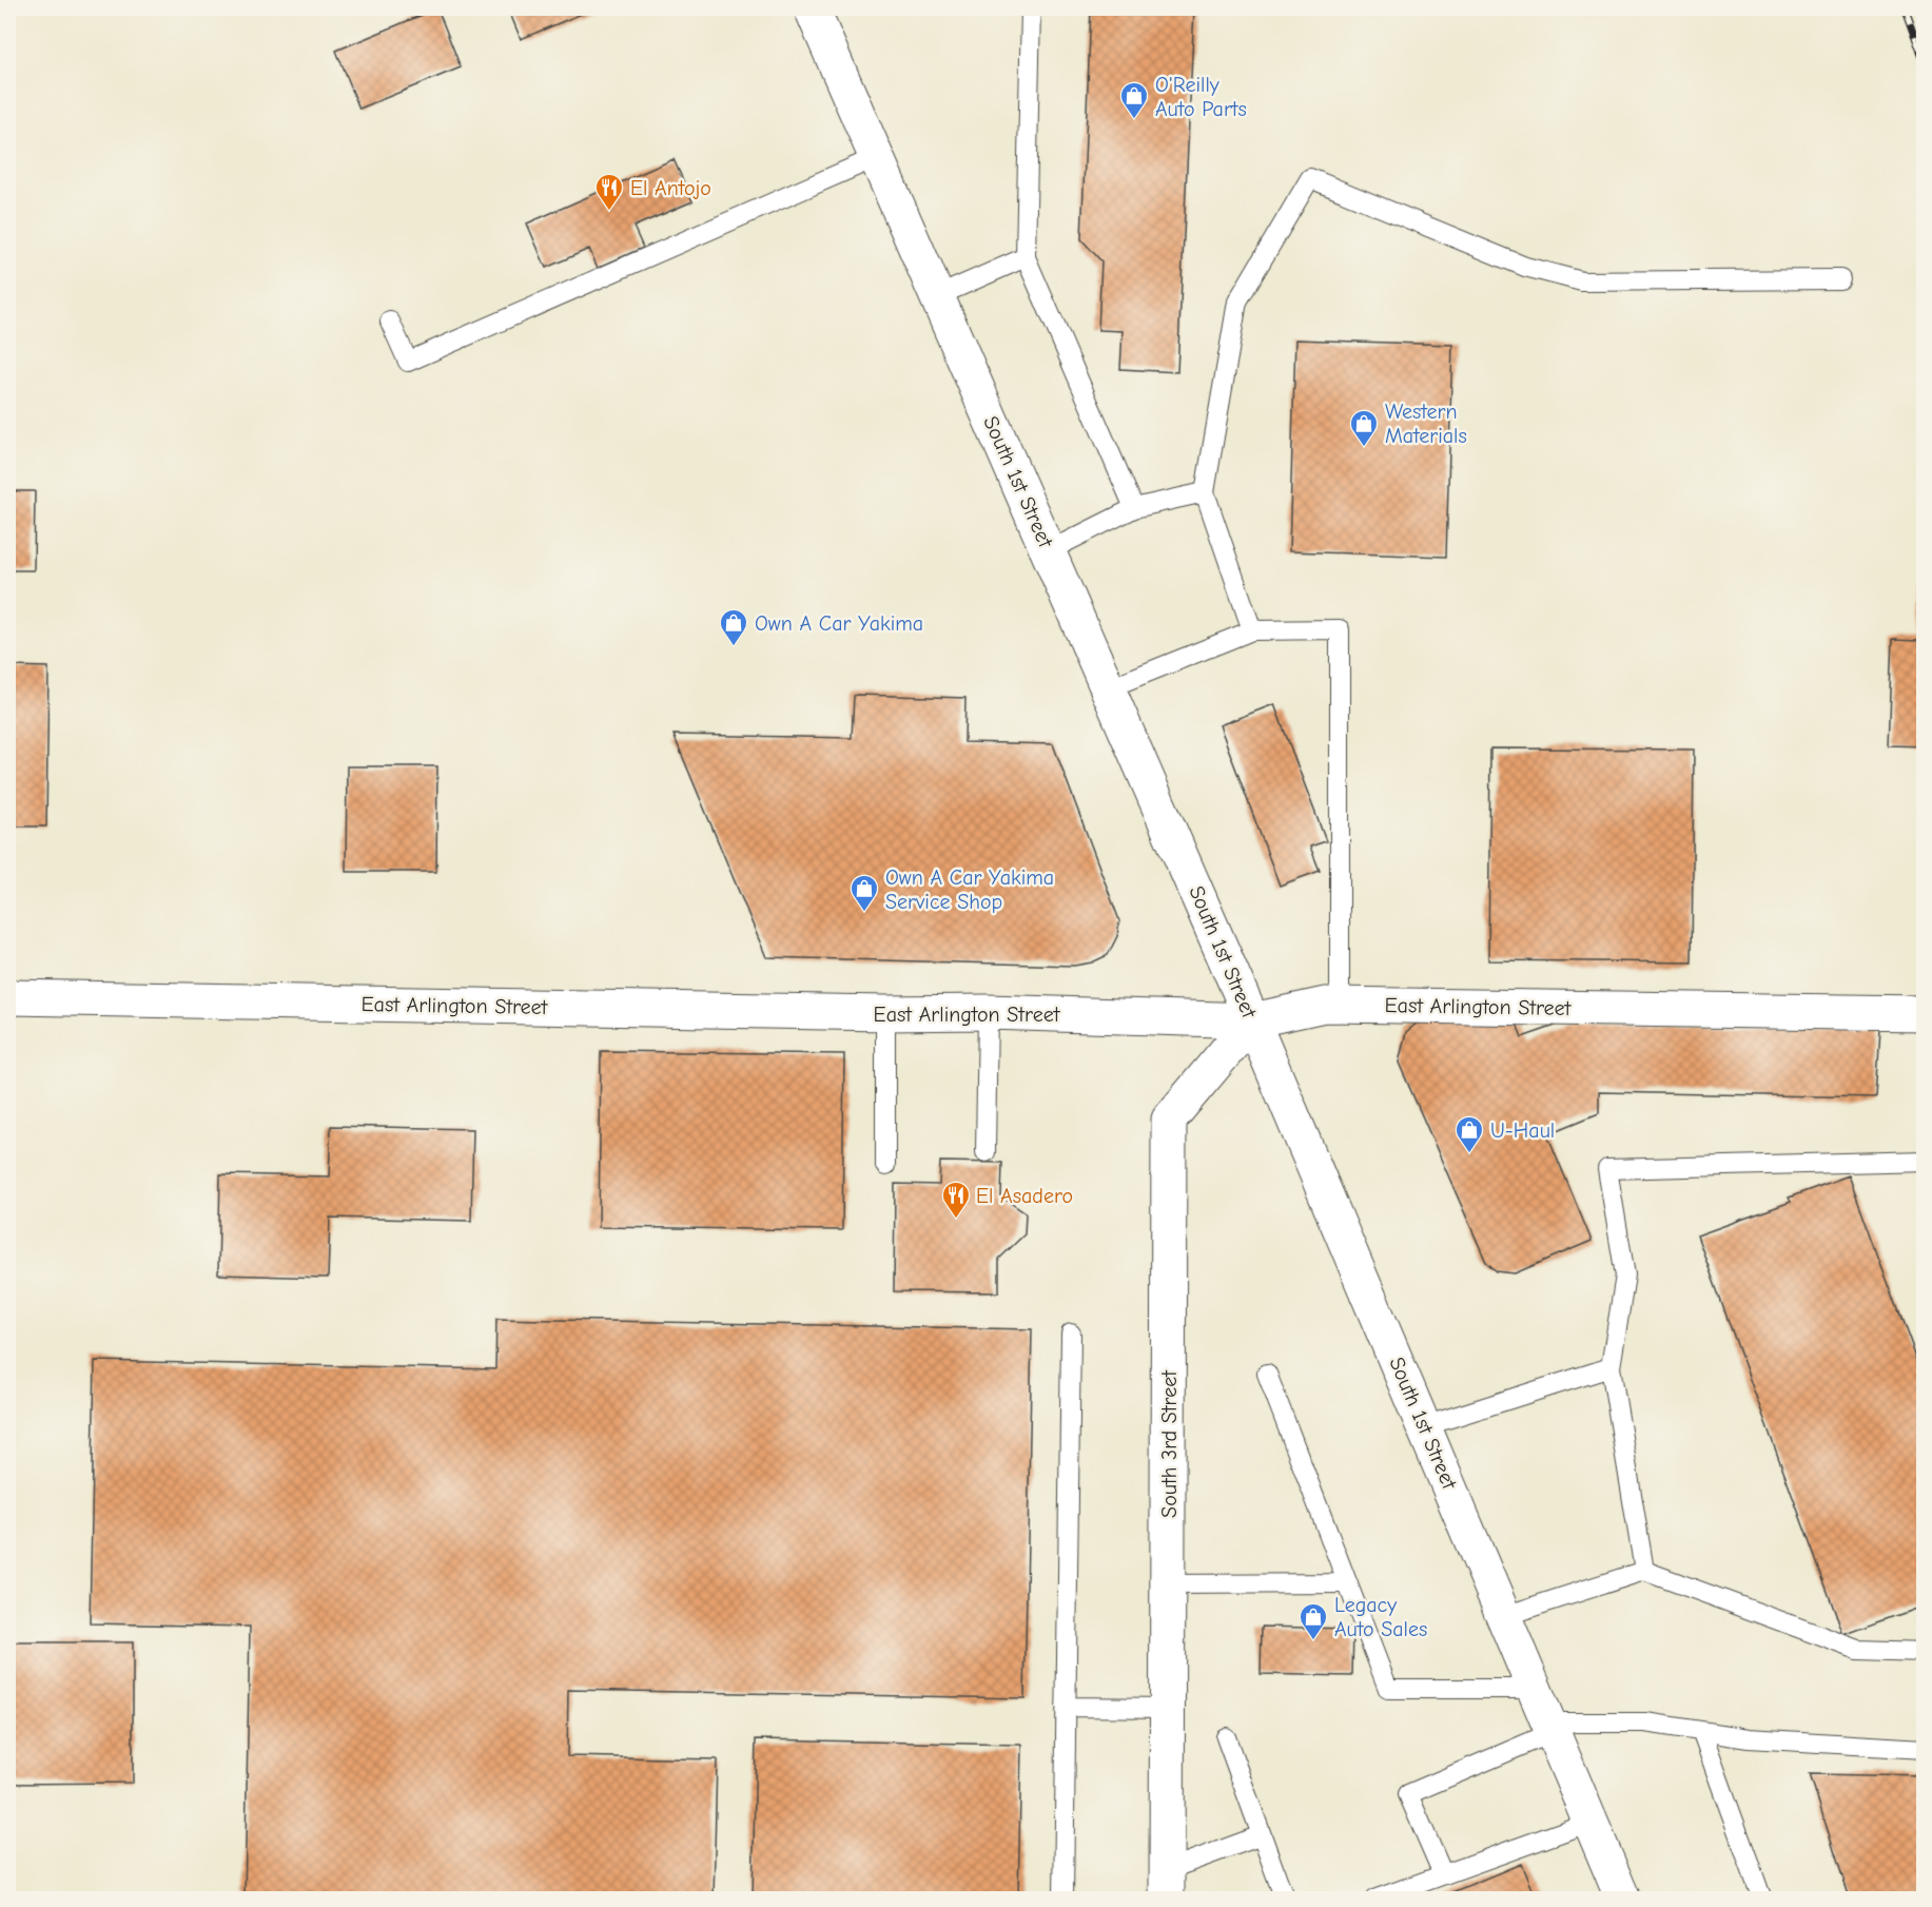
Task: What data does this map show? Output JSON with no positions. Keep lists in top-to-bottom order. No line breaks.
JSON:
{"streets":{"street":["South 1st Street","East Arlington Street","South 3rd Street"]},"crossings":[["South 1st Street","East Arlington Street"],["South 1st Street","South 3rd Street"],["East Arlington Street","South 3rd Street"]],"places":{"shop":["O'Reilly Auto Parts","Western Materials","Own A Car Yakima","Own A Car Yakima Service Shop","U-Haul","Legacy Auto Sales"],"restaurant":["El Antojo","El Asadero"]}}
